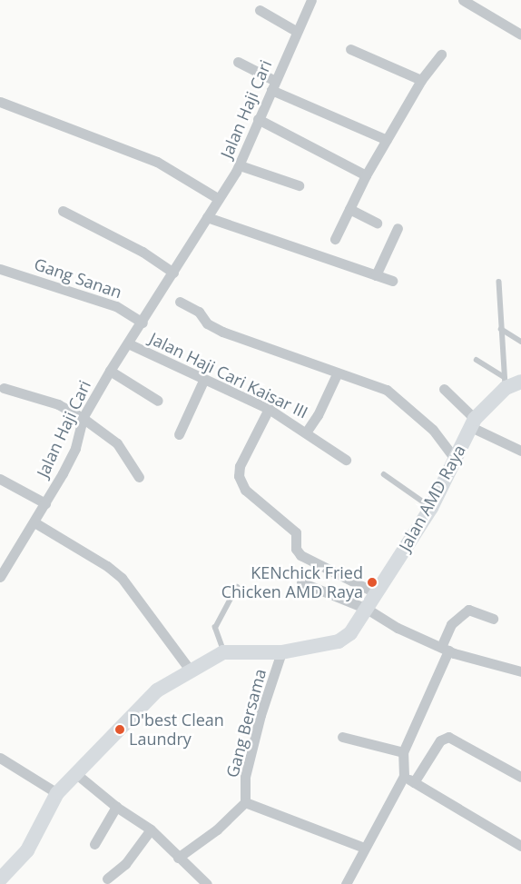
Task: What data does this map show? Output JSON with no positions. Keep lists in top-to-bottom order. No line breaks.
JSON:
{"streets":{"street":["Jalan Haji Cari","Gang Sanan","Jalan Haji Cari Kaisar III","Jalan AMD Raya","Gang Bersama"]},"crossings":[["Jalan Haji Cari","Gang Sanan"],["Jalan Haji Cari","Jalan Haji Cari Kaisar III"],["Jalan AMD Raya","Gang Bersama"]],"places":["KENchick Fried Chicken AMD Raya","D'best Clean Laundry"]}
